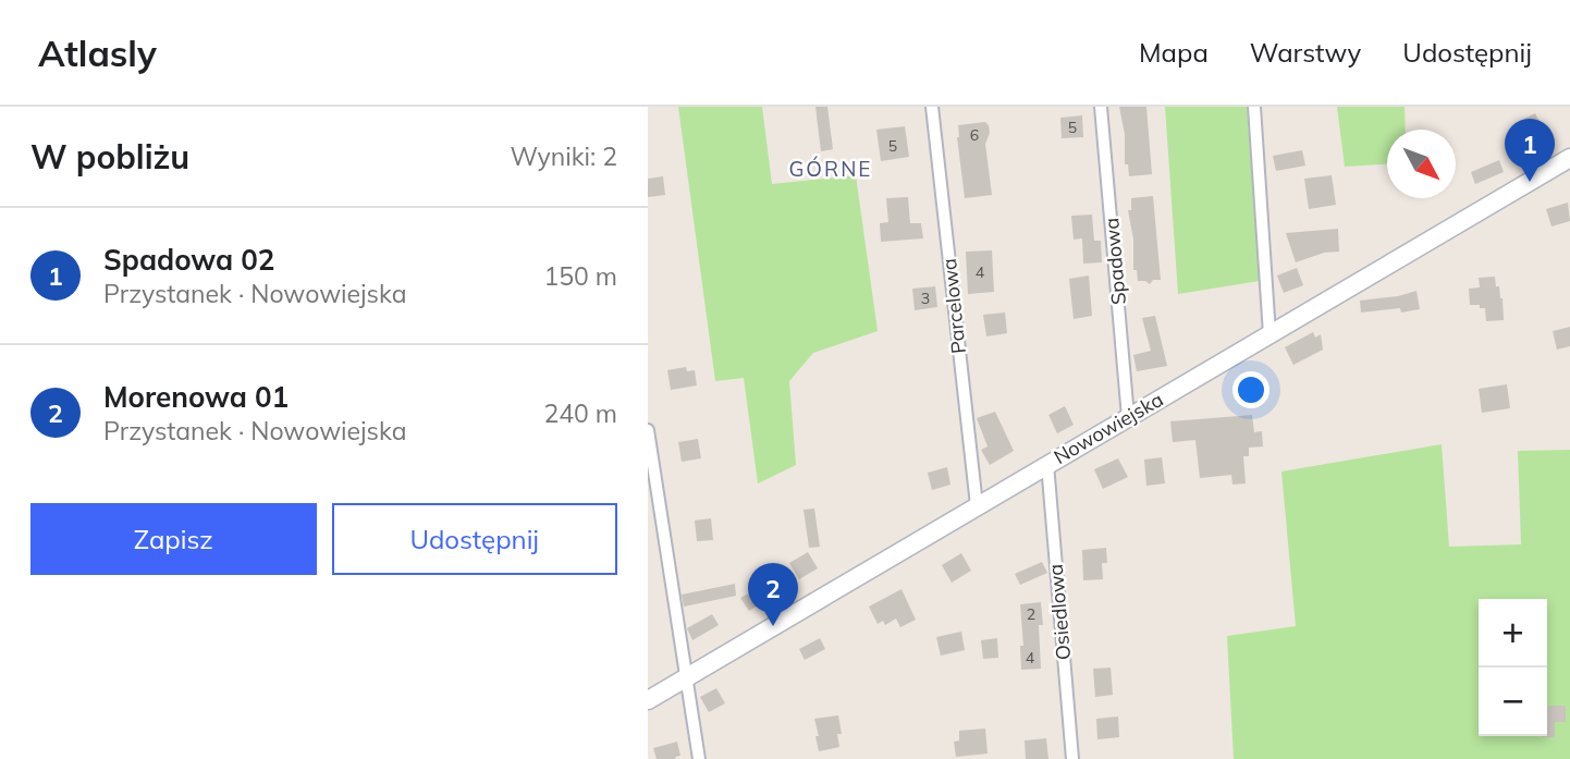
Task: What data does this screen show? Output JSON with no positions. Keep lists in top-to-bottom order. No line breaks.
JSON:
{"streets":{"street":["Spadowa","Parcelowa","Nowowiejska","Osiedlowa"]},"crossings":[["Spadowa","Nowowiejska"],["Parcelowa","Nowowiejska"],["Nowowiejska","Osiedlowa"]],"districts":["GÓRNE"],"house_numbers":["5","6","5","4","3","2","4"],"north":"bottom right","page":{"header":"Atlasly","nav":["Mapa","Warstwy","Udostępnij"],"heading":["W pobliżu","Wyniki: 2"],"pins":["1","2"],"list":[{"mark":"1","name":"Spadowa 02","note":"Przystanek · Nowowiejska","value":"150 m"},{"mark":"2","name":"Morenowa 01","note":"Przystanek · Nowowiejska","value":"240 m"}],"buttons":["Zapisz","Udostępnij"],"map_buttons":["+","−"]}}
